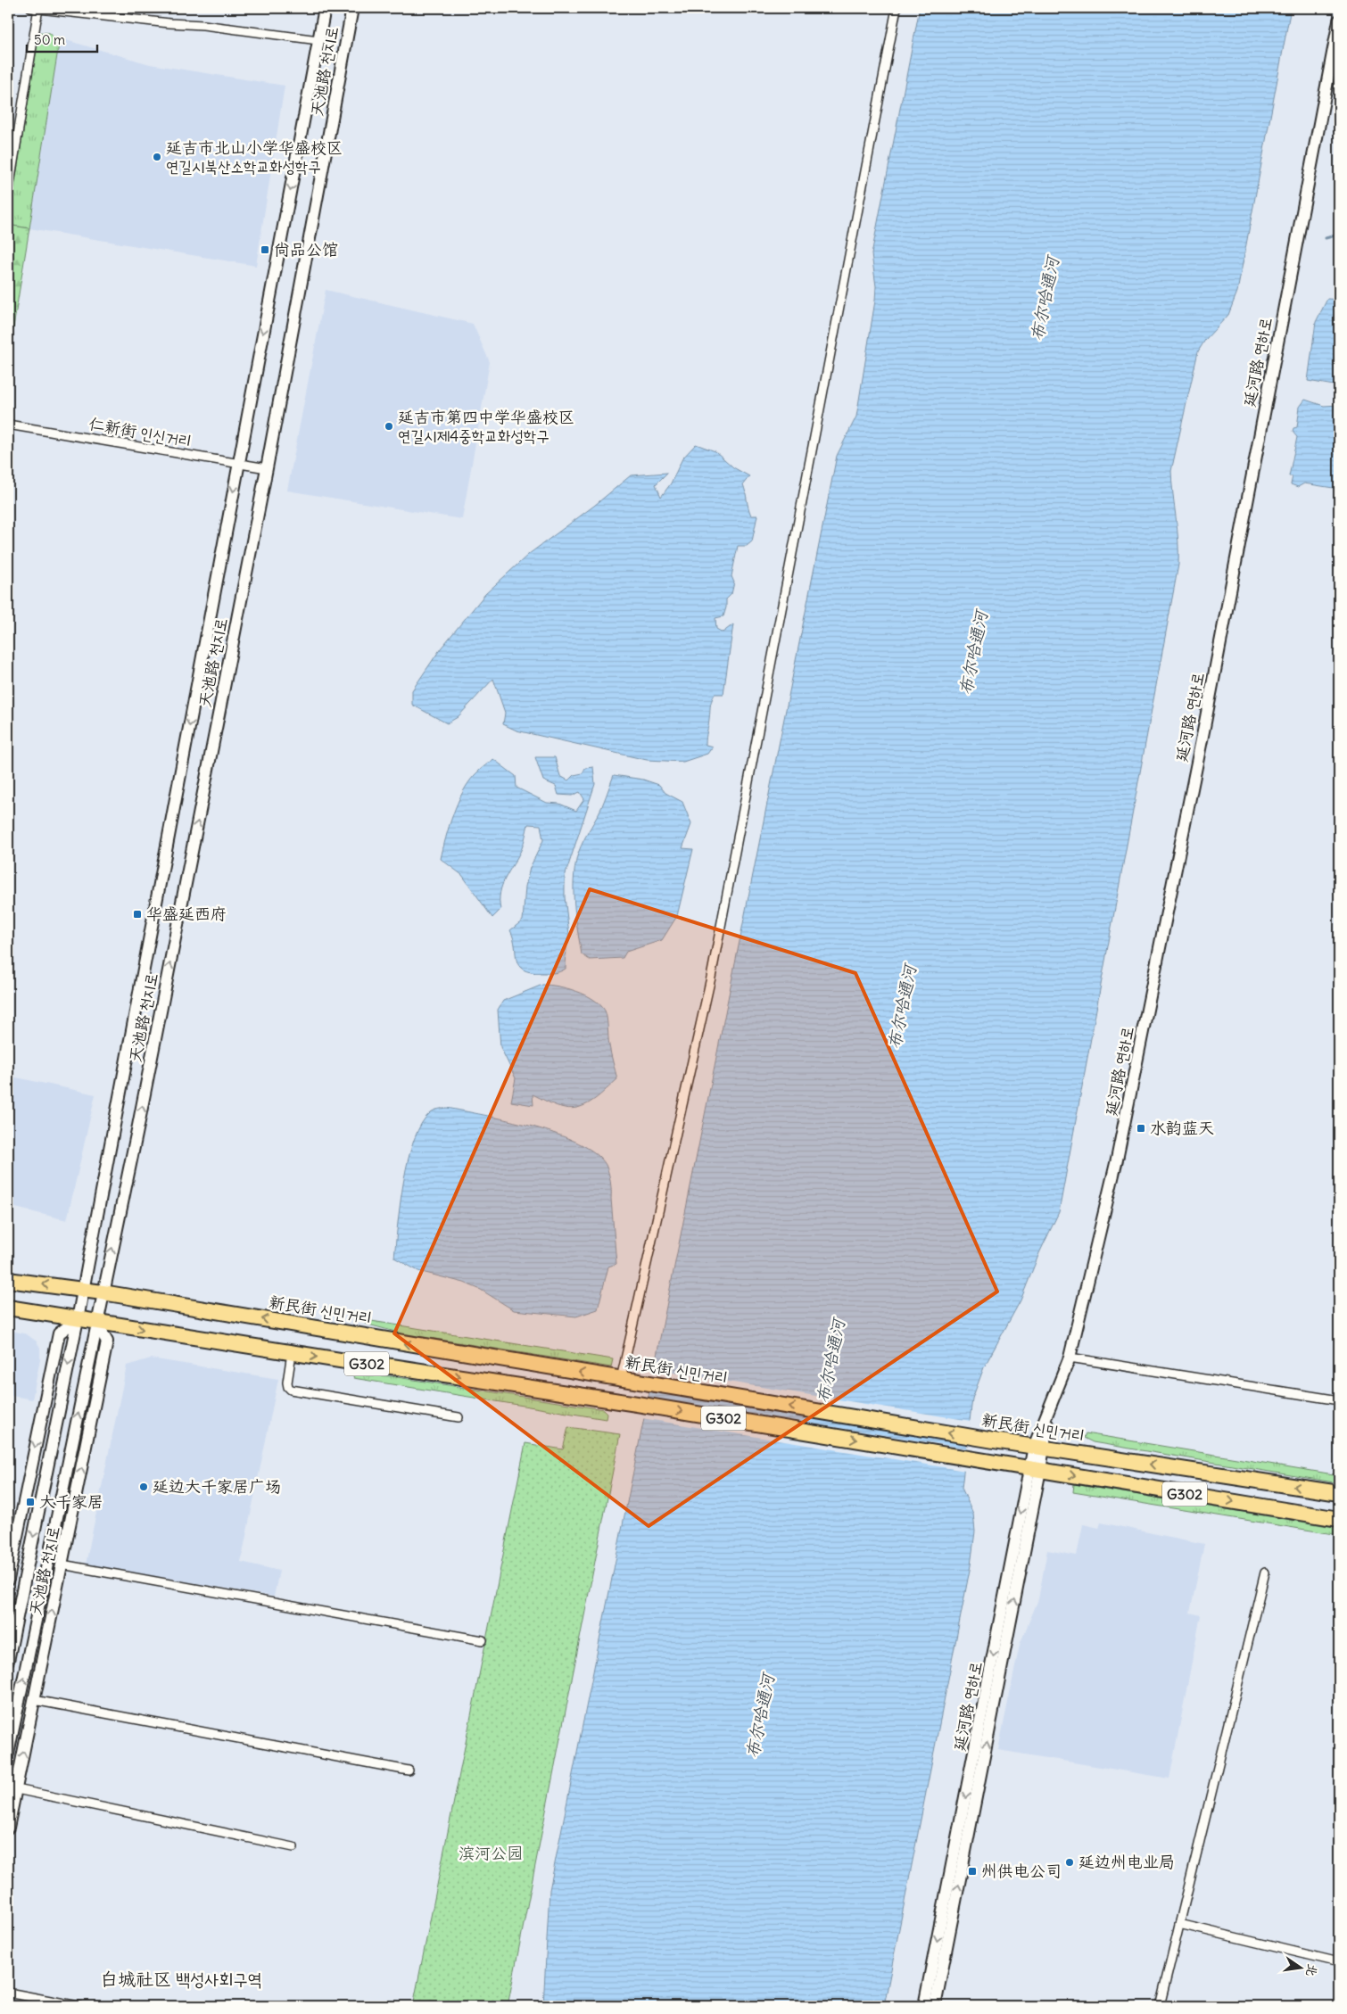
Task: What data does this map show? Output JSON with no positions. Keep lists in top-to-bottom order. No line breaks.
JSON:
{"streets":{"highway":["新民街 신민거리","G302"],"main road":["天池路 천지로","延河路 연하로"],"street":["仁新街 인신거리"]},"crossings":[["天池路 천지로","仁新街 인신거리"],["天池路 천지로","新民街 신민거리"],["天池路 천지로","G302"],["延河路 연하로","新民街 신민거리"],["延河路 연하로","G302"]],"districts":["白城社区 백성사회구역"],"water":["布尔哈通河"],"parks":["滨河公园"],"places":{"other":["延吉市北山小学华盛校区 연길시북산소학교화성학구","延吉市第四中学华盛校区 연길시제4중학교화성학구","延边大千家居广场","延边州电业局"],"transit":["尚品公馆","华盛延西府","水韵蓝天","大千家居","州供电公司"]},"scale_bar":"50 m","north":"right"}
